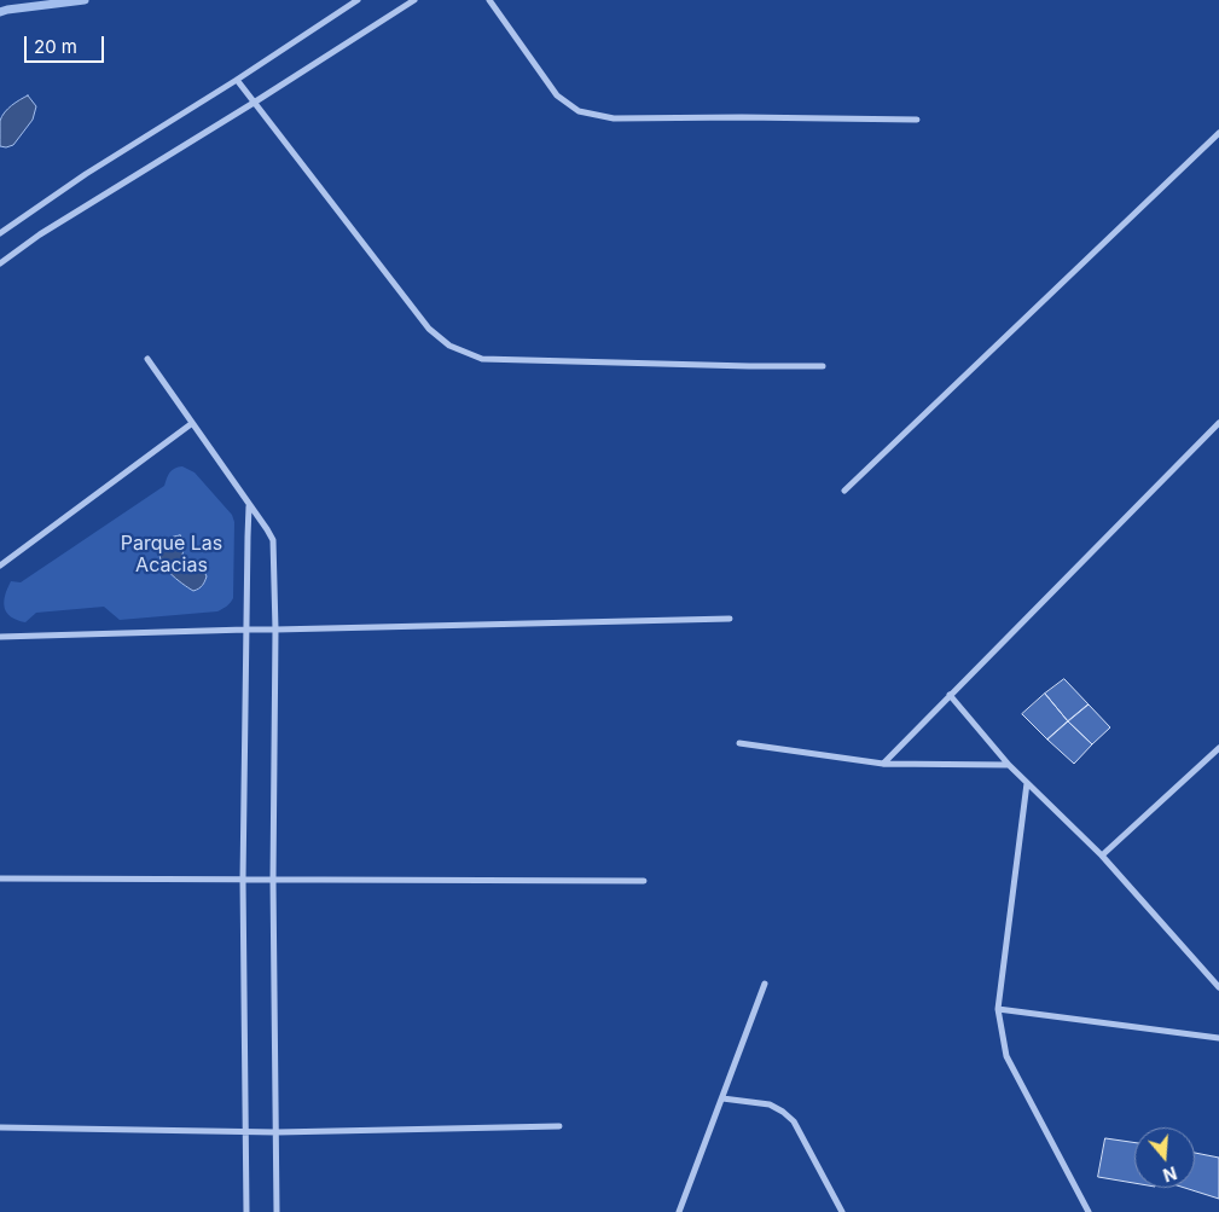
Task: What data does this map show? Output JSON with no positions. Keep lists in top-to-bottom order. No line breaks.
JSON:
{"parks":["Parque Las Acacias"],"scale_bar":"20 m","north":"bottom"}
